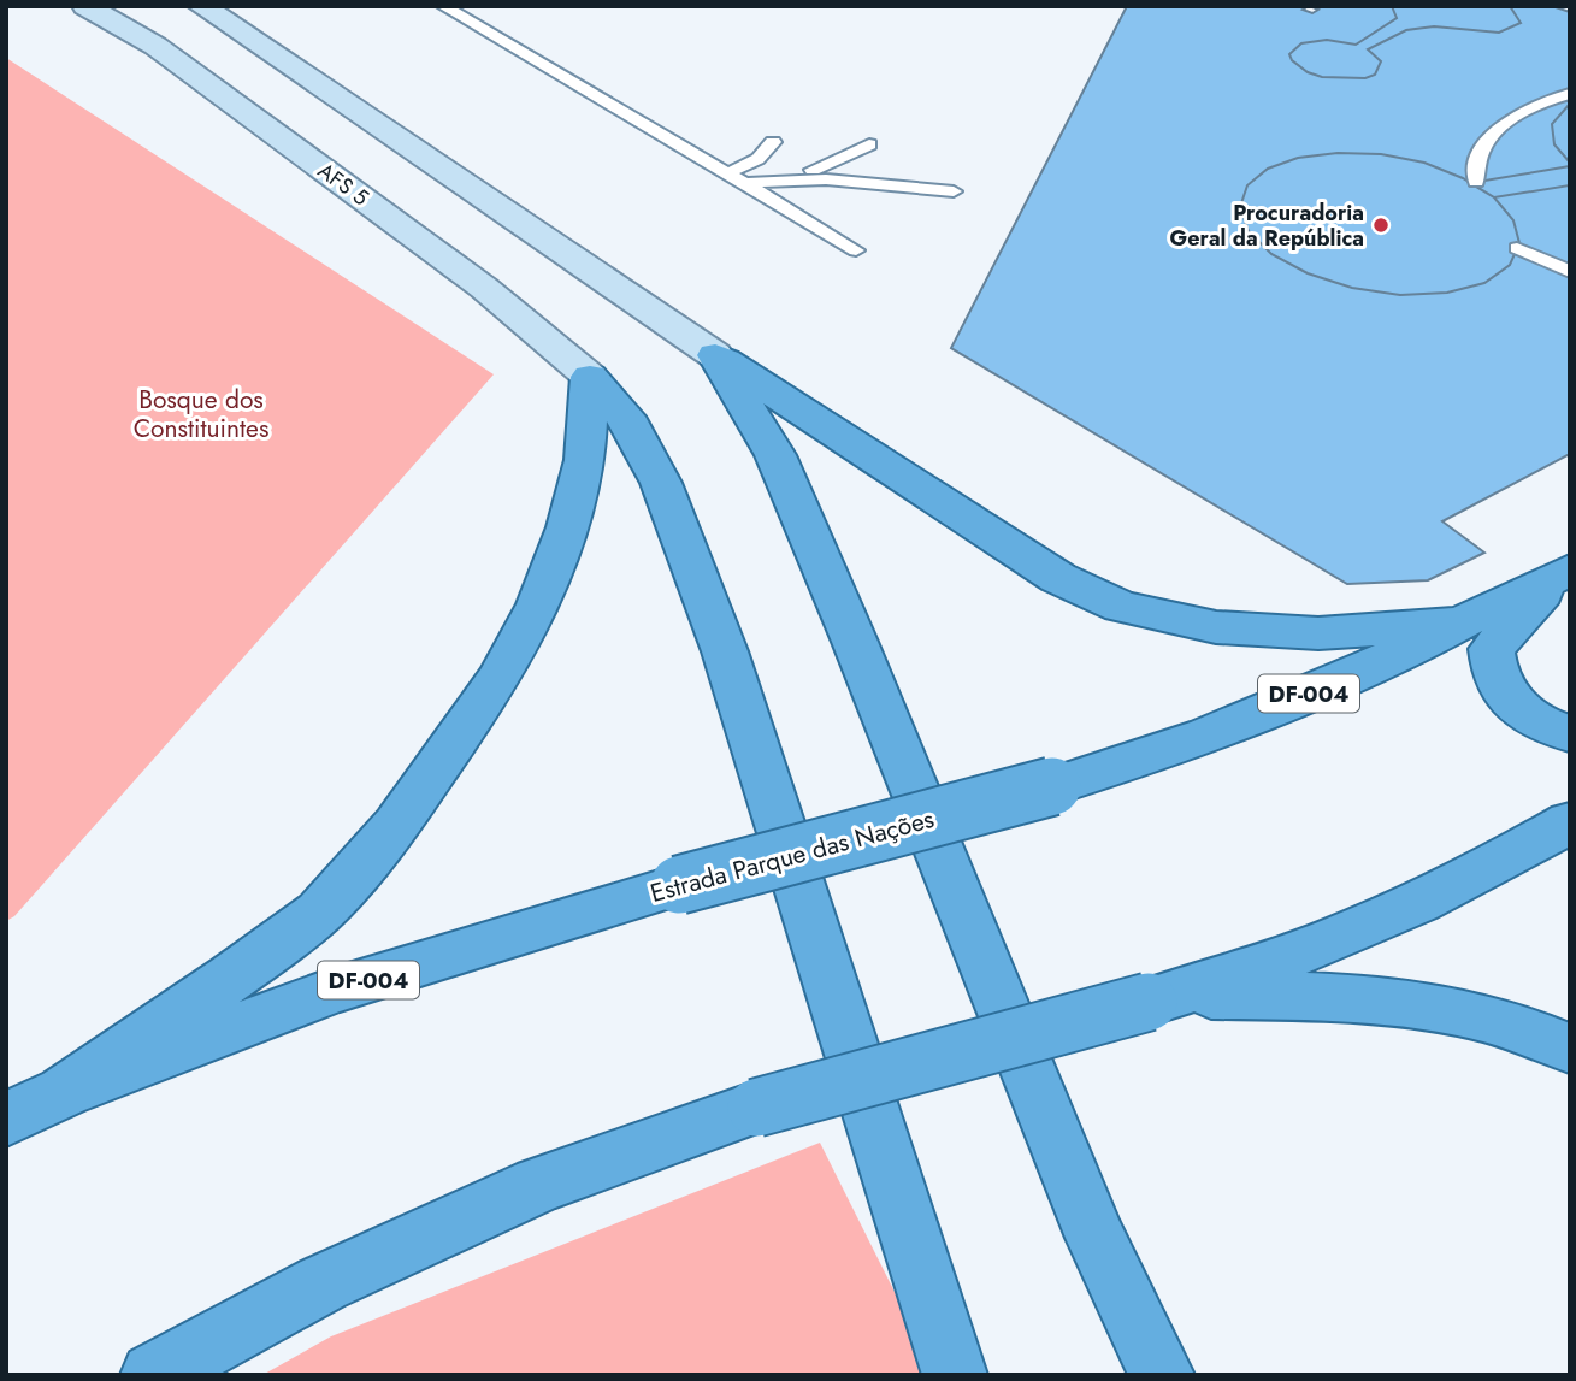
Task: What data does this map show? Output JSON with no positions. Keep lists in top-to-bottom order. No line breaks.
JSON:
{"streets":{"highway":["DF-004","Estrada Parque das Nações"],"main road":["AFS 5"]},"parks":["Bosque dos Constituintes"],"places":["Procuradoria Geral da República"]}
